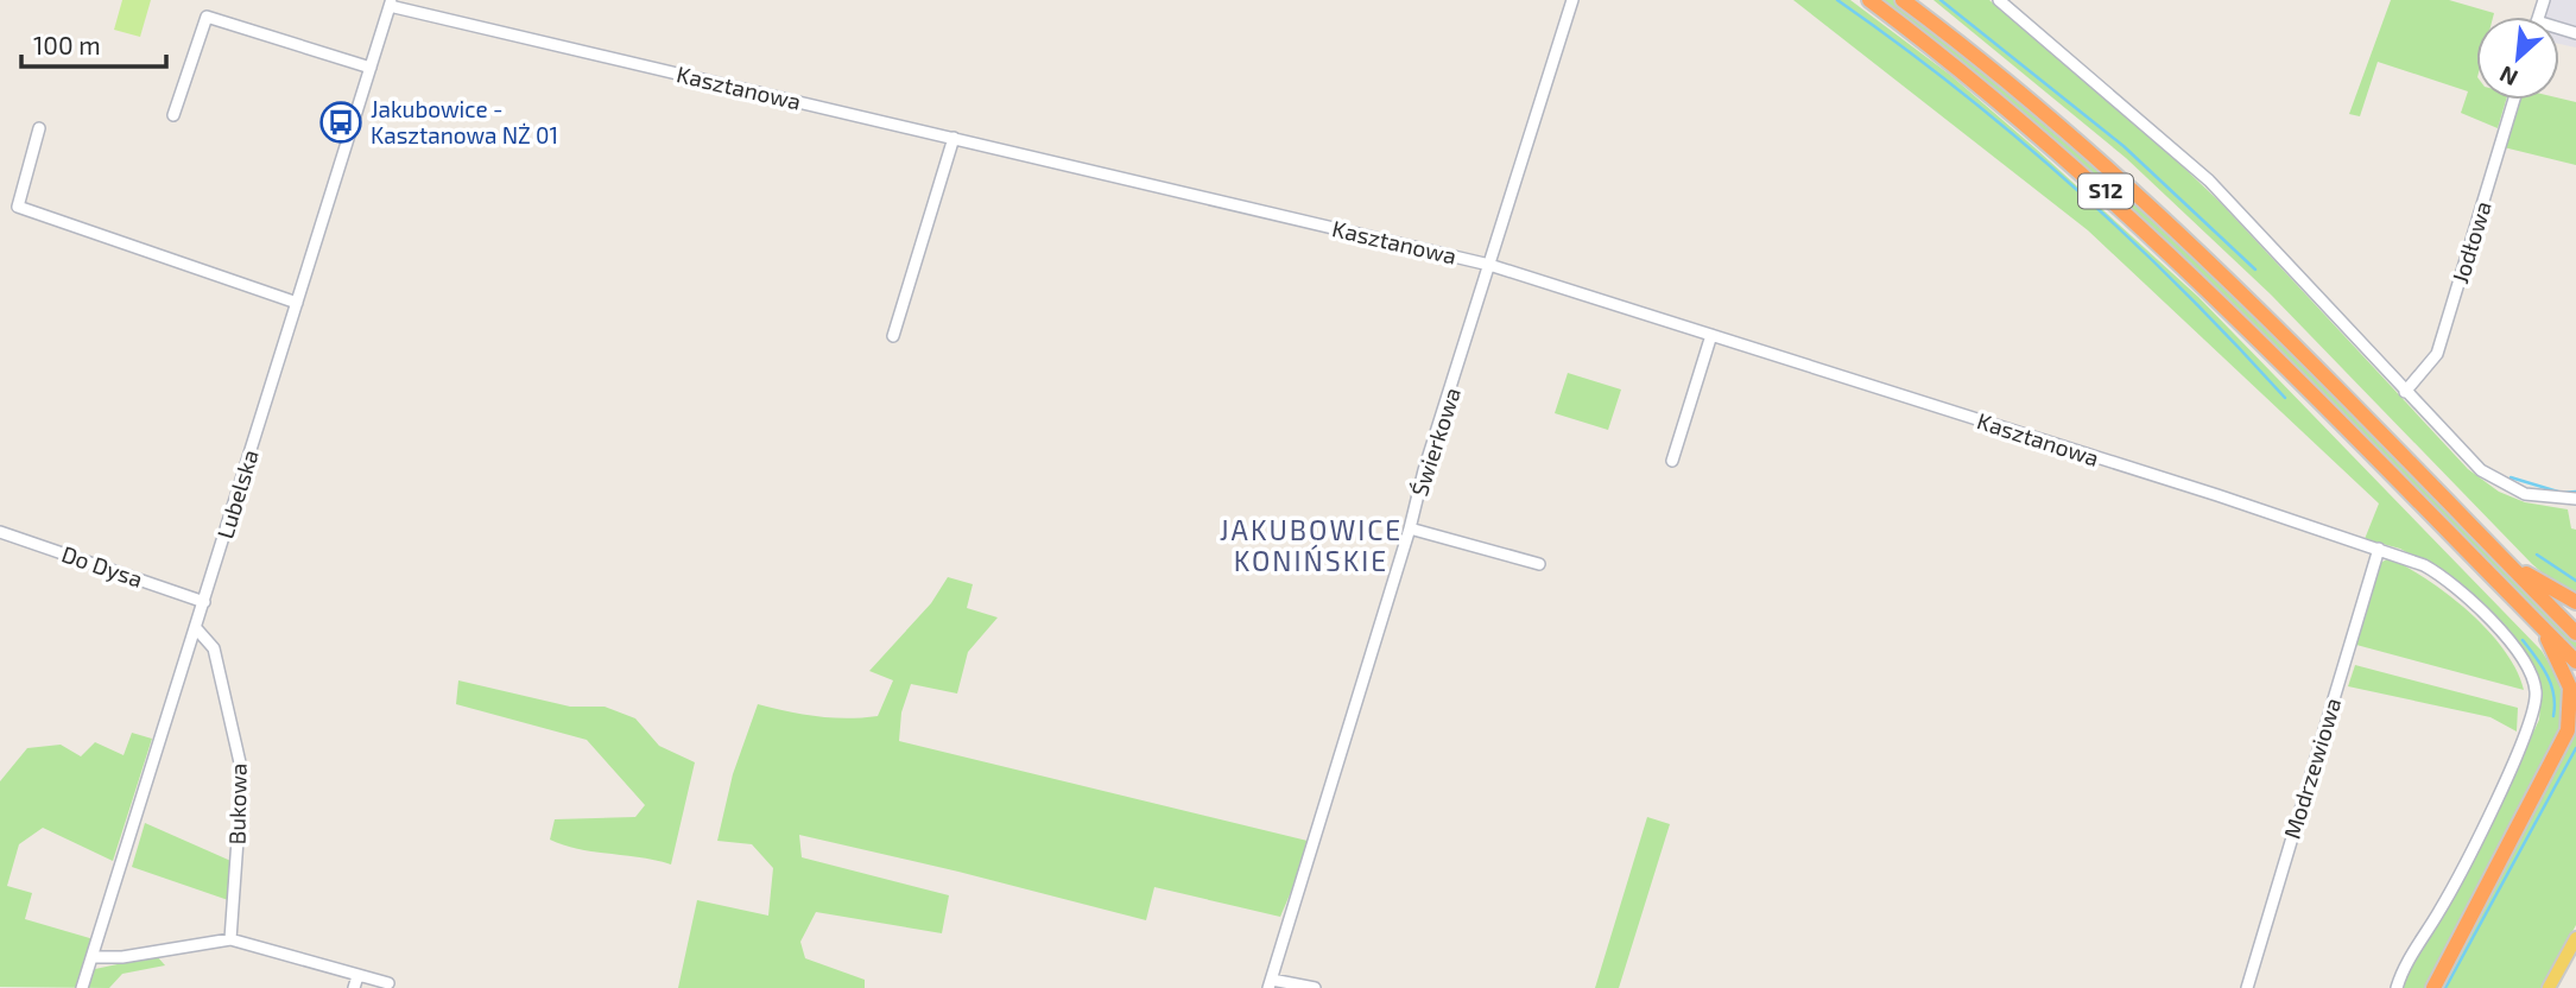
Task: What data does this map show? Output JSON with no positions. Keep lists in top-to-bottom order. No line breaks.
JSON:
{"streets":{"highway":["S12"],"street":["Kasztanowa","Jodłowa","Świerkowa","Lubelska","Do Dysa","Modrzewiowa","Bukowa"]},"crossings":[["Kasztanowa","Świerkowa"],["Kasztanowa","Lubelska"],["Kasztanowa","Modrzewiowa"],["Lubelska","Do Dysa"],["Lubelska","Bukowa"]],"districts":["JAKUBOWICE KONIŃSKIE"],"places":{"bus stop":["Jakubowice - Kasztanowa NŻ 01"]},"scale_bar":"100 m","north":"bottom left"}
